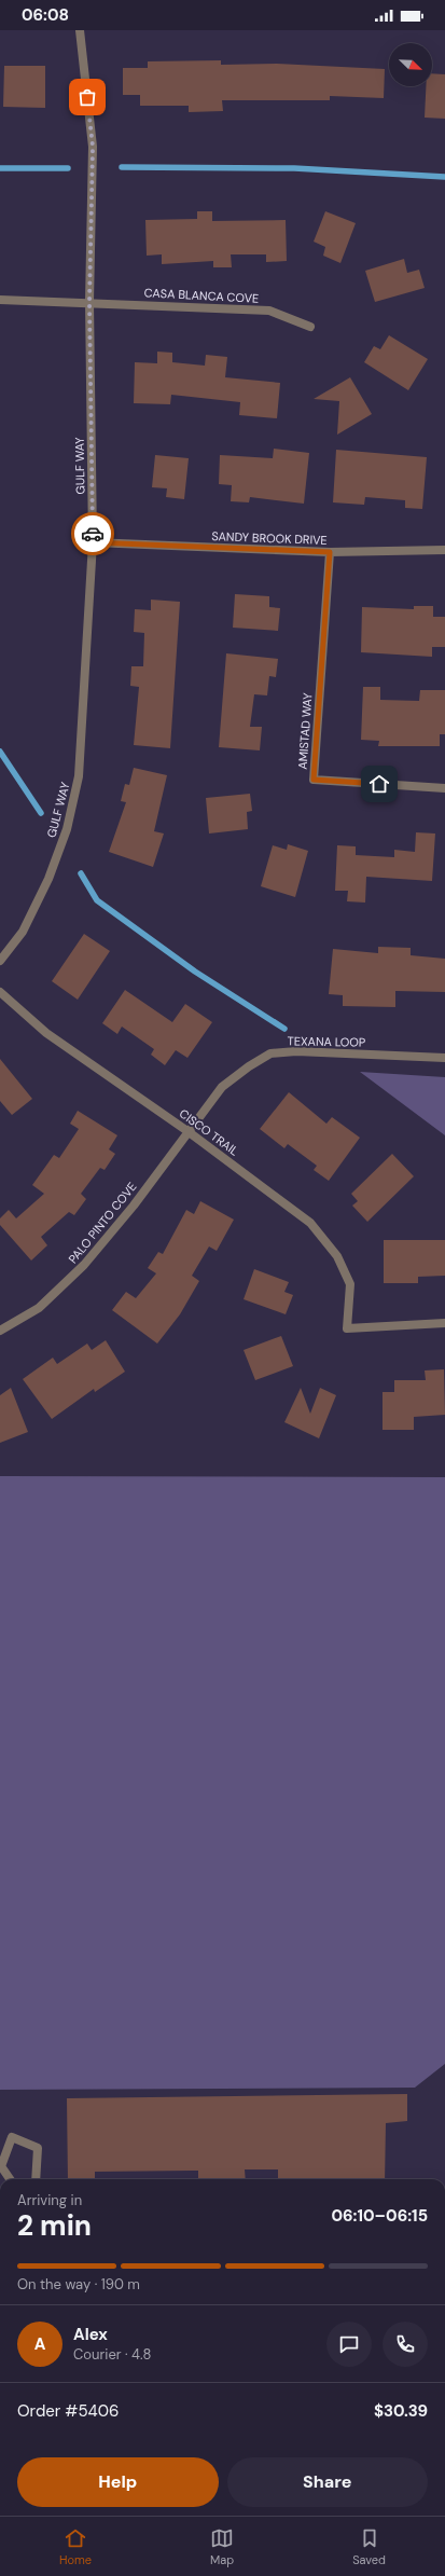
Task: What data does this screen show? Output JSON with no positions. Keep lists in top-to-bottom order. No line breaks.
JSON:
{"streets":{"street":["CASA BLANCA COVE","GULF WAY","SANDY BROOK DRIVE","AMISTAD WAY","TEXANA LOOP","CISCO TRAIL","PALO PINTO COVE"]},"crossings":[["CASA BLANCA COVE","GULF WAY"],["GULF WAY","SANDY BROOK DRIVE"],["SANDY BROOK DRIVE","AMISTAD WAY"],["TEXANA LOOP","CISCO TRAIL"],["TEXANA LOOP","PALO PINTO COVE"],["CISCO TRAIL","PALO PINTO COVE"]],"north":"bottom right","page":{"status":"06:08","heading":["2 min","Arriving in","06:10–06:15"],"panel":["Alex","Courier · 4.8","Order #5406","$30.39"],"bar":"On the way · 190 m","round":"A","buttons":["Help","Share"],"tabs":["Home","Map","Saved"]}}
